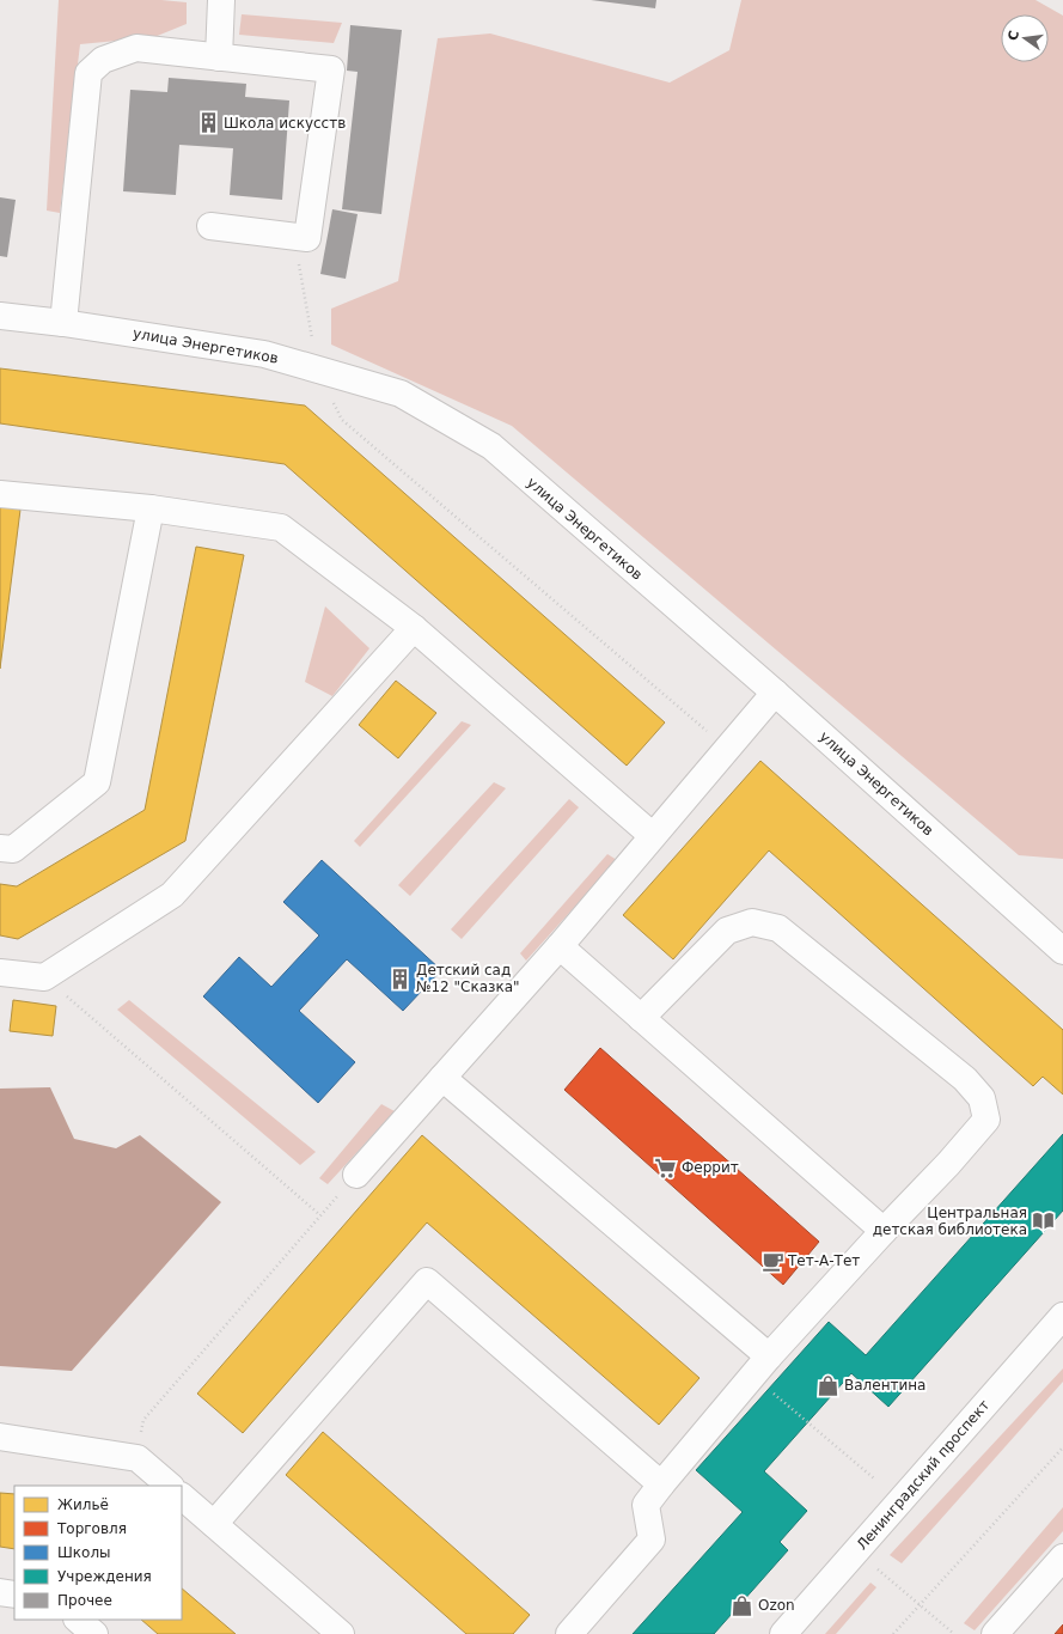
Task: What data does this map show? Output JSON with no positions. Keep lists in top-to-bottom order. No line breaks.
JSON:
{"streets":{"street":["улица Энергетиков","Ленинградский проспект"]},"places":{"building":["Школа искусств","Детский сад №12 \"Сказка\""],"supermarket":["Феррит"],"library":["Центральная детская библиотека"],"cafe":["Тет-А-Тет"],"shop":["Валентина","Ozon"]},"legend":["Жильё","Торговля","Школы","Учреждения","Прочее"],"north":"left"}
